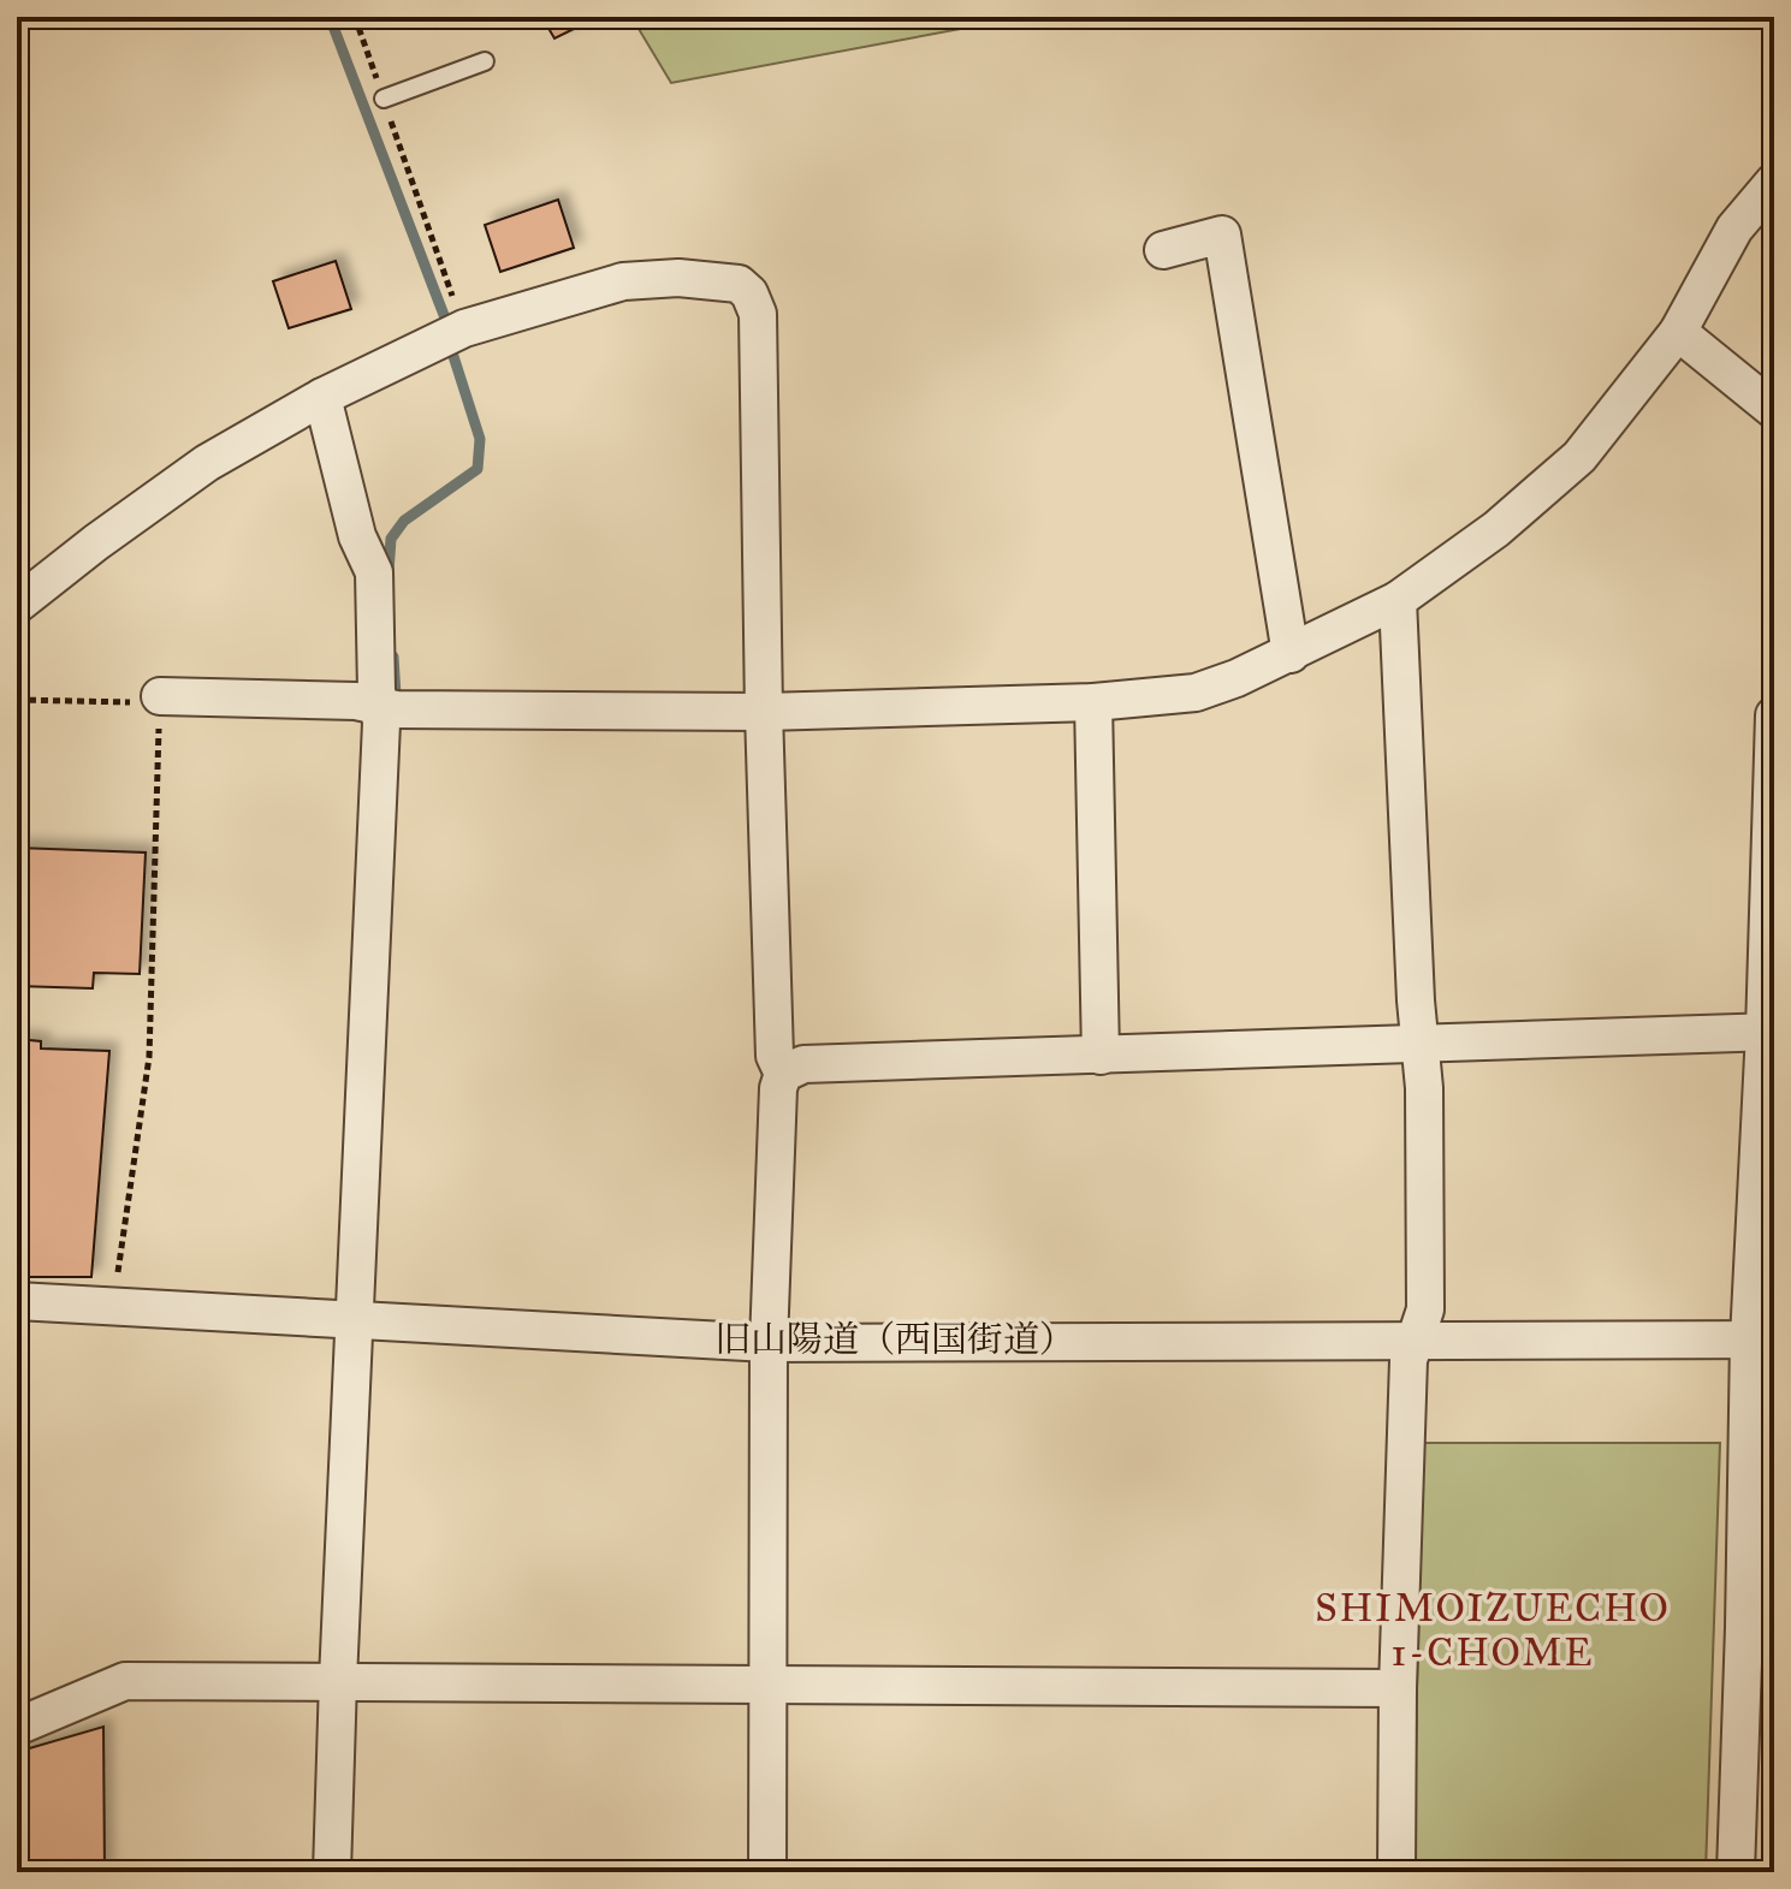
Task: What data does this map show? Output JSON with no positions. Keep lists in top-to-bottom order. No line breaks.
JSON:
{"streets":{"street":["旧山陽道（西国街道）"]},"districts":["SHIMOIZUECHO 1-CHOME"]}
